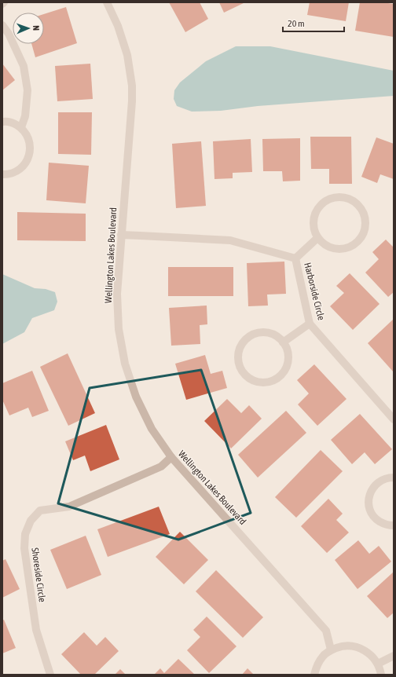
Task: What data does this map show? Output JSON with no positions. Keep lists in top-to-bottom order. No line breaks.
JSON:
{"streets":{"street":["Wellington Lakes Boulevard","Harborside Circle","Shoreside Circle"]},"crossings":[["Wellington Lakes Boulevard","Harborside Circle"],["Wellington Lakes Boulevard","Shoreside Circle"]],"scale_bar":"20 m","north":"right"}
